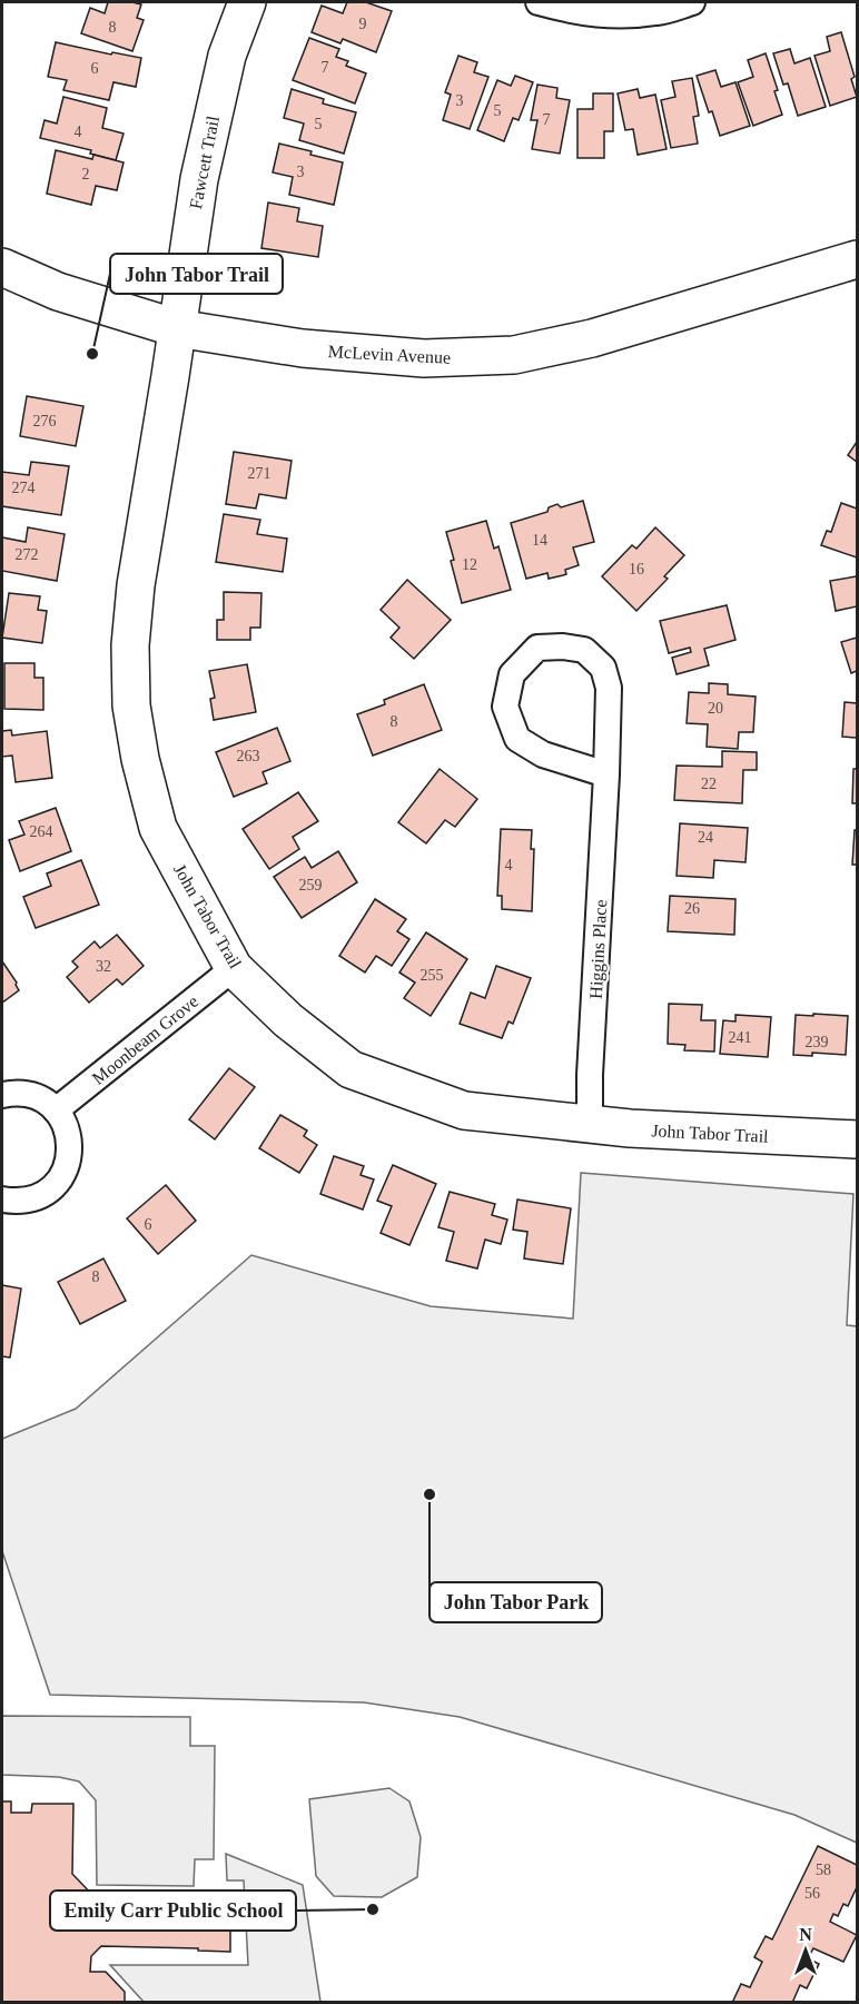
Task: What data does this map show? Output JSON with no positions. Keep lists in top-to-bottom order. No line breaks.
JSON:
{"streets":{"street":["Fawcett Trail","McLevin Avenue","John Tabor Trail","Higgins Place","Moonbeam Grove"]},"crossings":[["Fawcett Trail","McLevin Avenue"],["Fawcett Trail","John Tabor Trail"],["McLevin Avenue","John Tabor Trail"],["John Tabor Trail","Higgins Place"],["John Tabor Trail","Moonbeam Grove"]],"places":["John Tabor Trail","John Tabor Park","Emily Carr Public School"],"house_numbers":["9","8","7","6","3","5","7","5","4","3","2","276","271","274","14","272","12","16","20","8","263","22","264","24","4","259","26","32","255","241","239","6","8","58","56"],"north":"top"}
